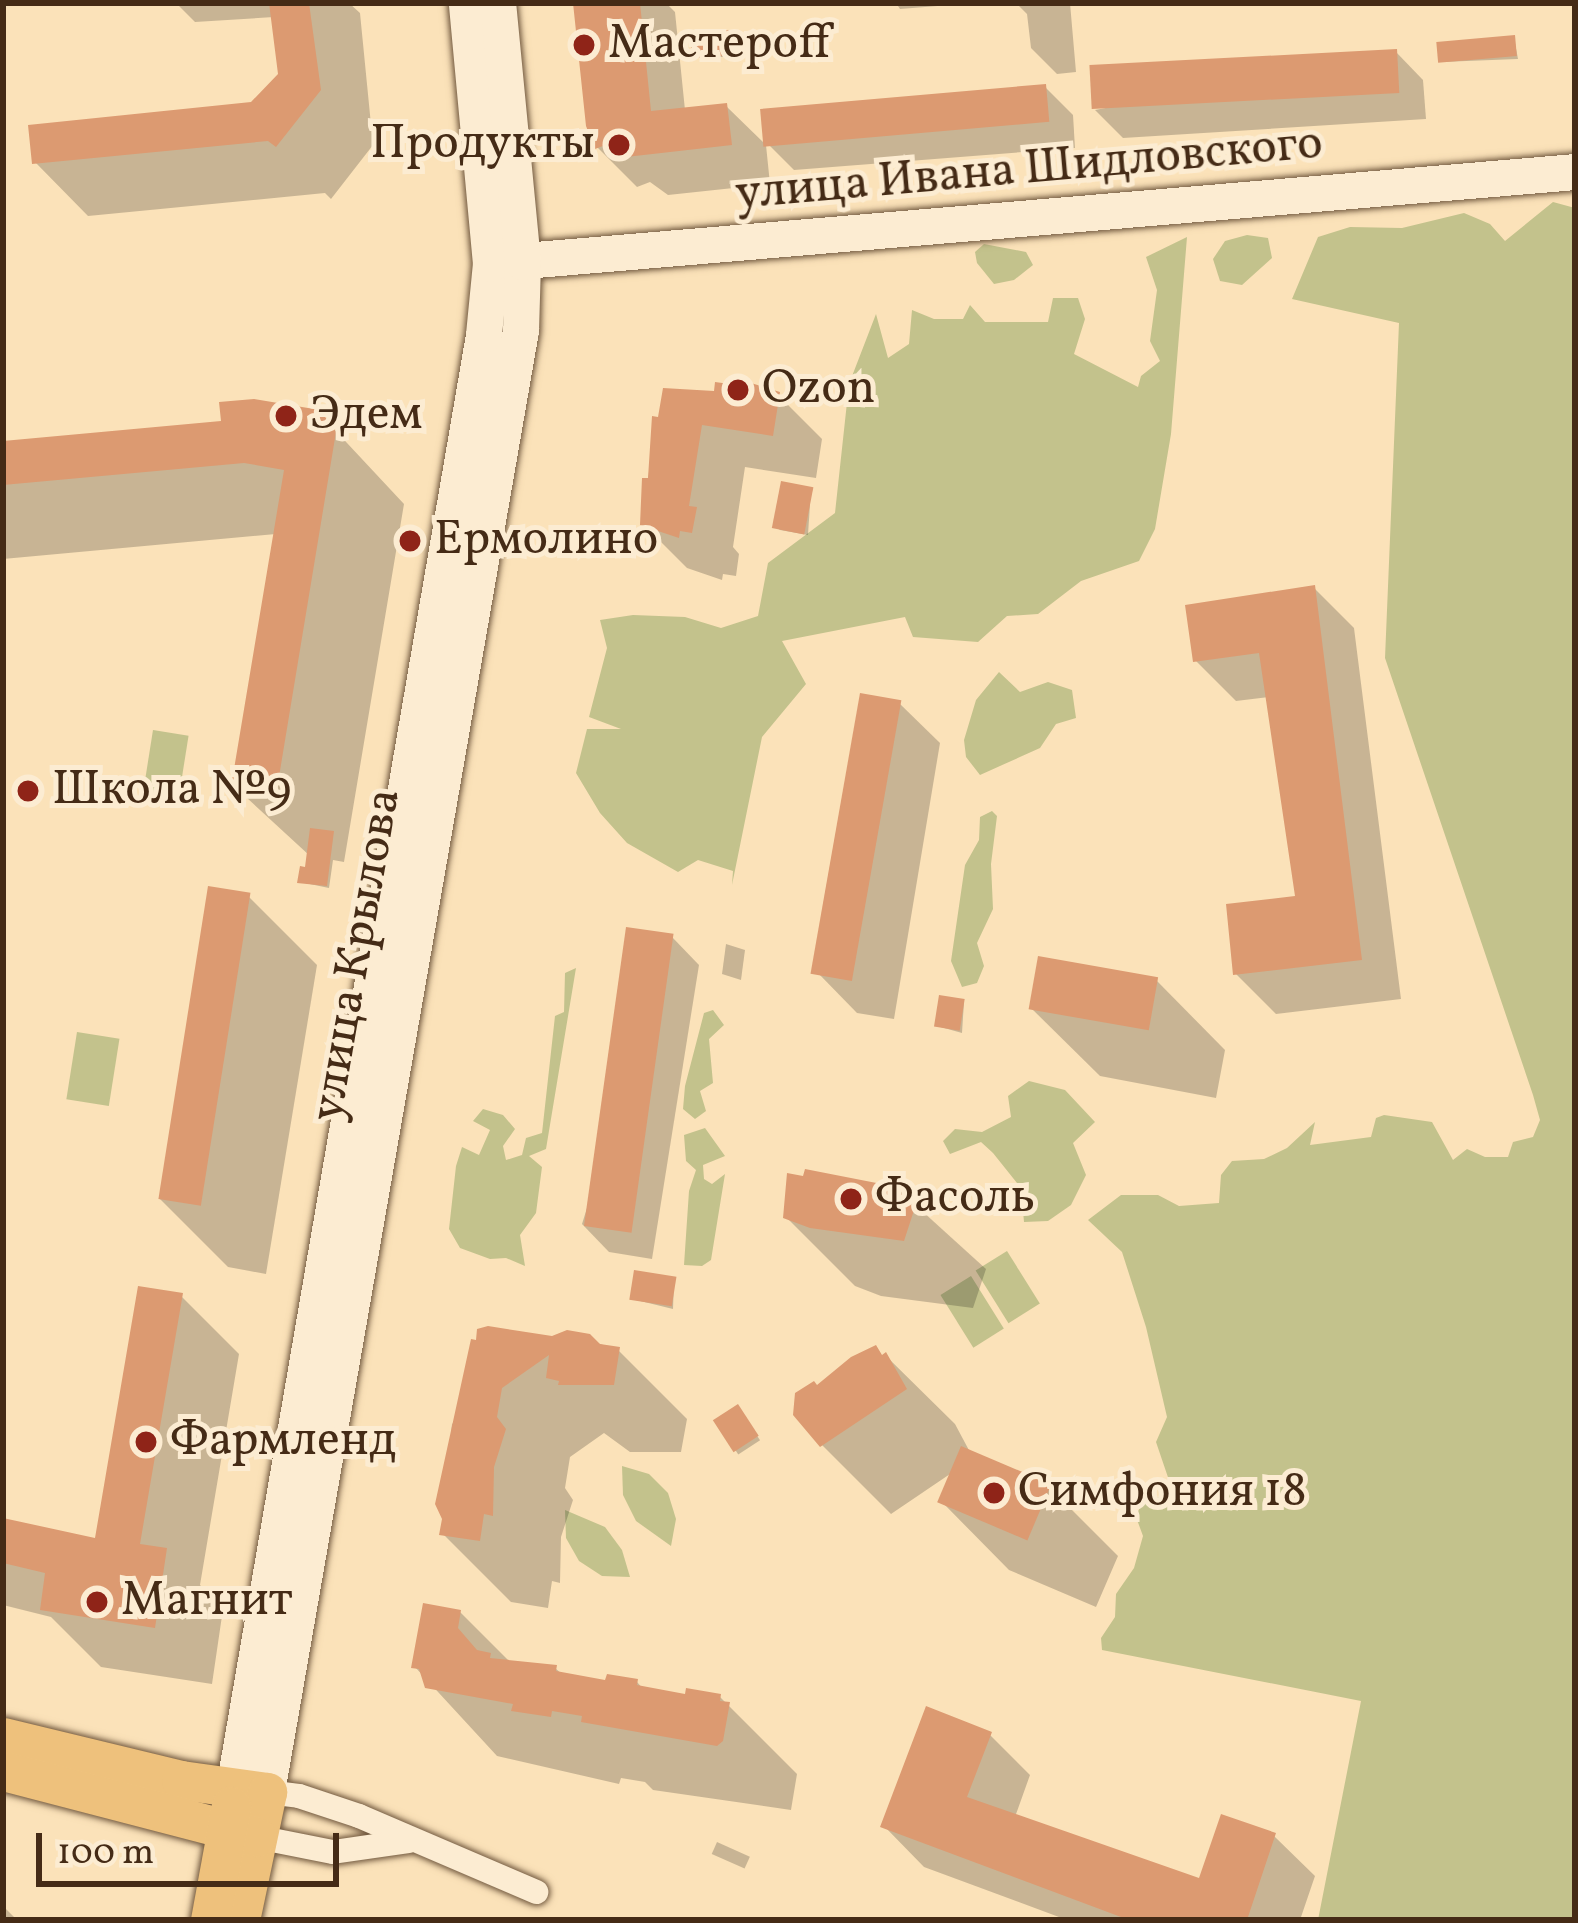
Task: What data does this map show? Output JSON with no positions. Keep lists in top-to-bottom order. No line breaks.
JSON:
{"streets":{"main road":["улица Ивана Шидловского","улица Крылова"]},"crossings":[["улица Ивана Шидловского","улица Крылова"]],"places":["Мастерoff","Продукты","Ozon","Эдем","Ермолино","Школа №9","Фасоль","Фармленд","Симфония 18","Магнит"],"scale_bar":"100 m"}
